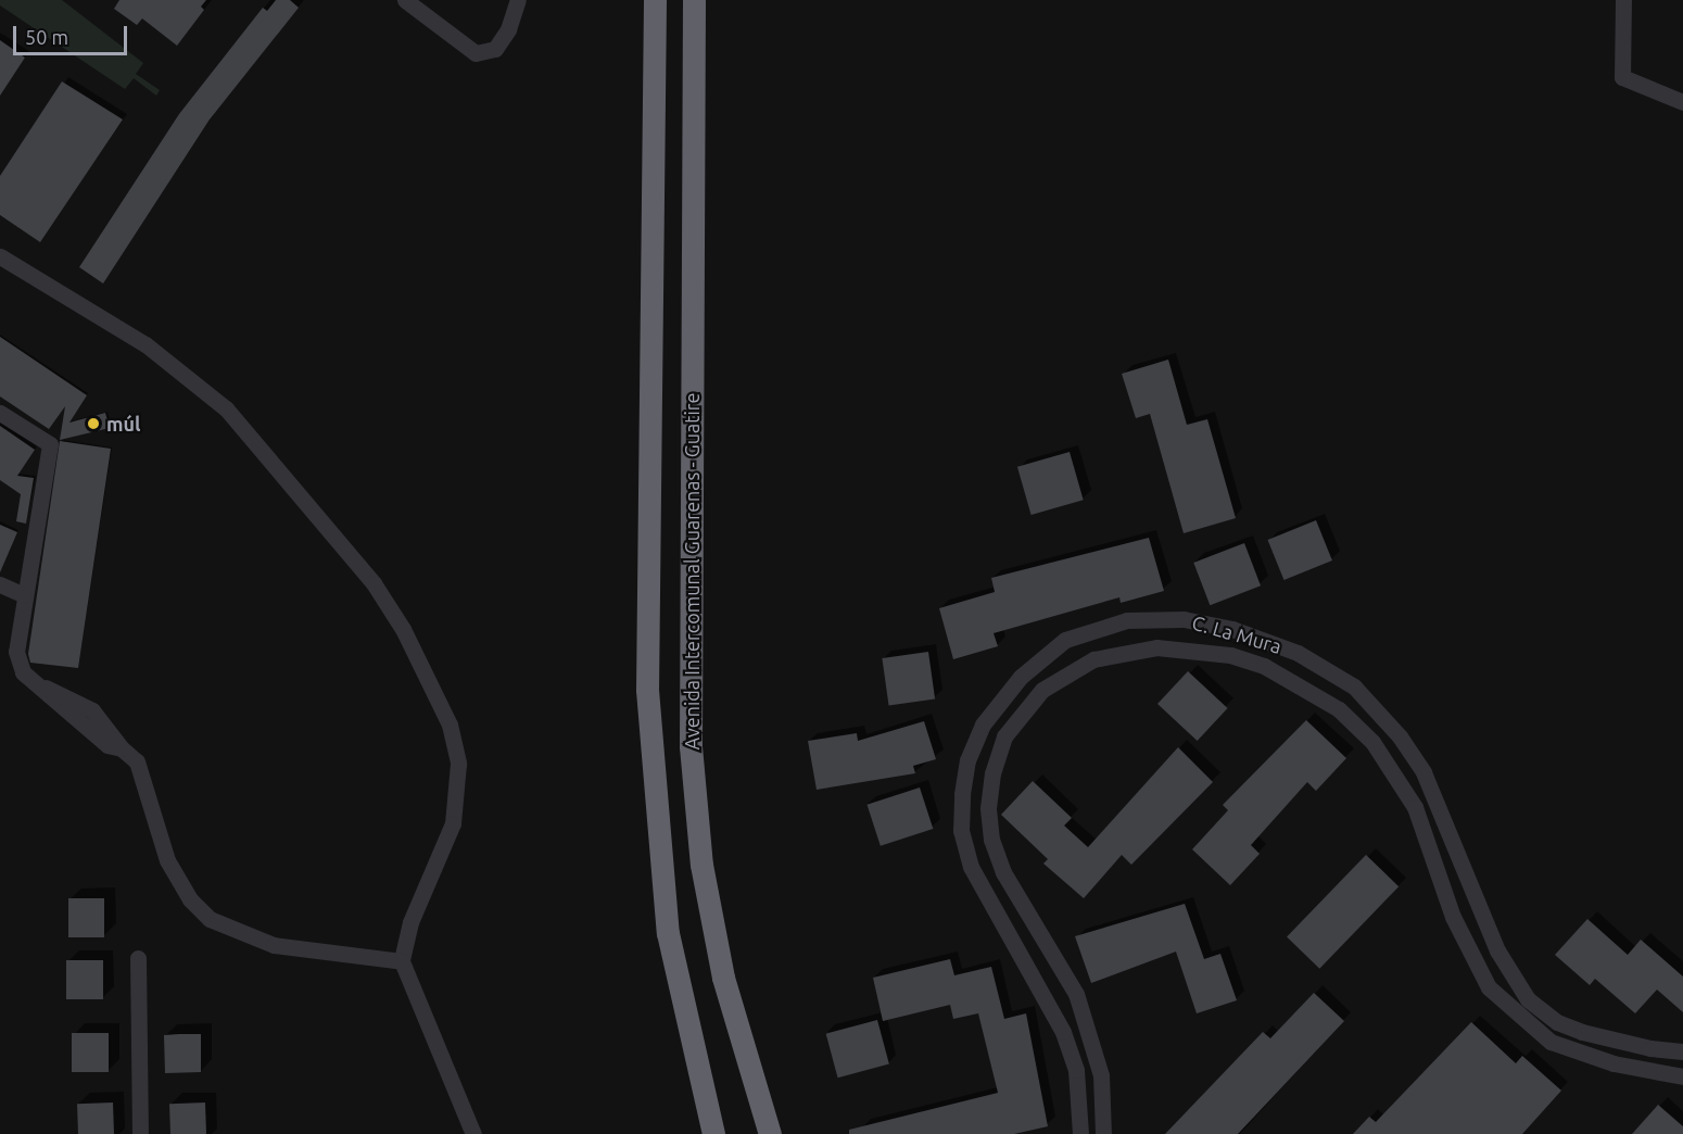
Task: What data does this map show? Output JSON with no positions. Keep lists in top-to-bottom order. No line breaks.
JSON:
{"streets":{"highway":["Avenida Intercomunal Guarenas - Guatire"],"street":["C. La Mura"]},"places":["múl"],"scale_bar":"50 m"}
